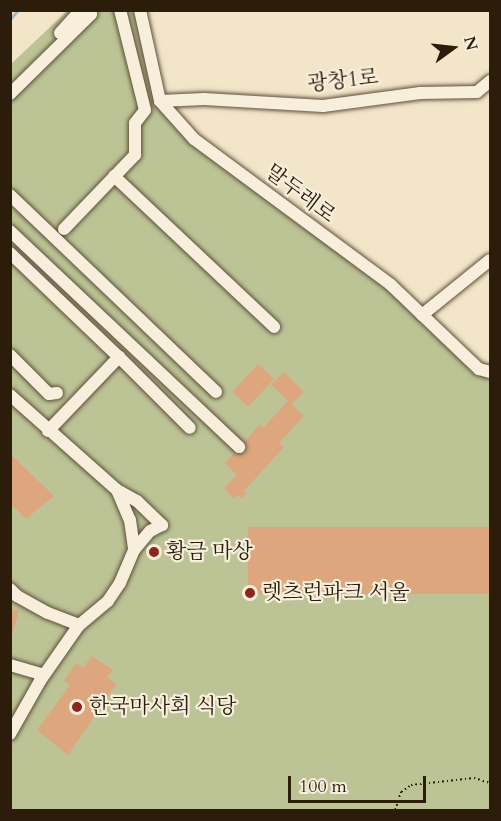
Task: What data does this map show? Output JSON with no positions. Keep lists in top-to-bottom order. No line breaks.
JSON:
{"streets":{"street":["광창1로","말두레로"]},"crossings":[["광창1로","말두레로"]],"places":["황금 마상","렛츠런파크 서울","한국마사회 식당"],"scale_bar":"100 m","north":"right"}
